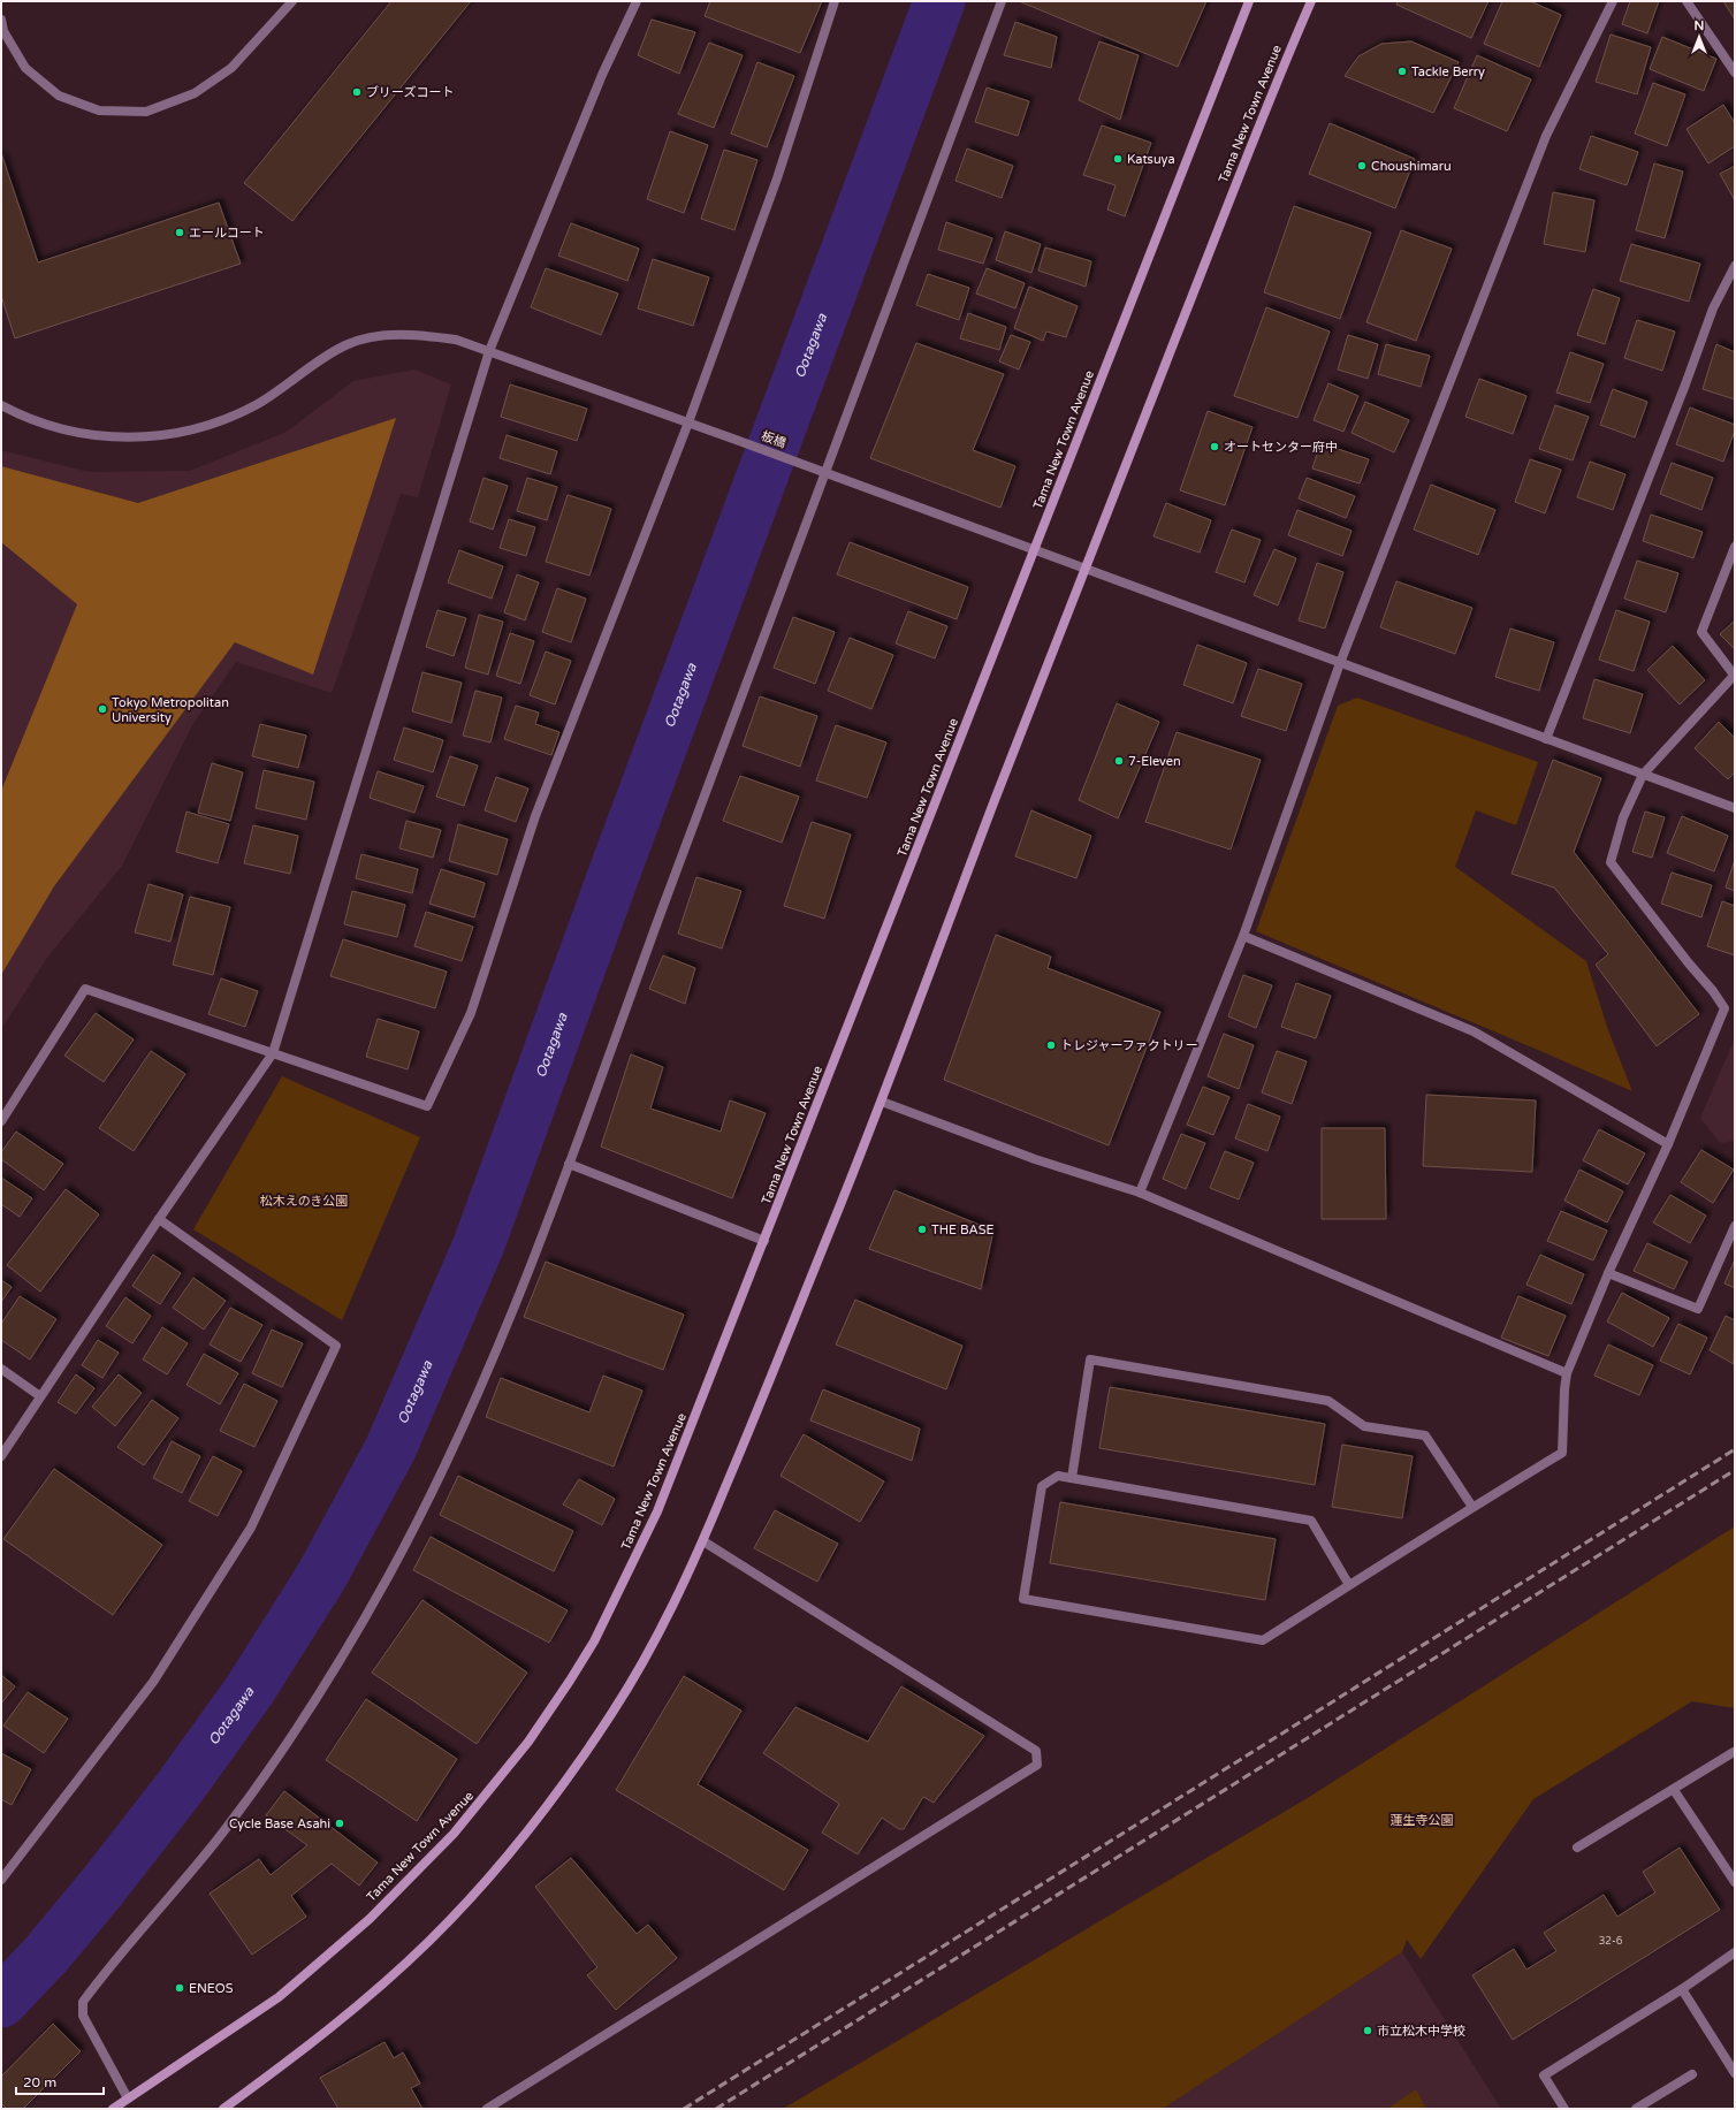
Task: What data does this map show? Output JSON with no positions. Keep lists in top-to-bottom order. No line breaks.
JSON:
{"streets":{"main road":["Tama New Town Avenue"],"street":["板橋"]},"crossings":[["Tama New Town Avenue","板橋"]],"water":["Ootagawa"],"parks":["松木えのき公園","蓮生寺公園"],"places":["Tackle Berry","ブリーズコート","Katsuya","Choushimaru","エールコート","オートセンター府中","Tokyo Metropolitan University","7-Eleven","トレジャーファクトリー","THE BASE","Cycle Base Asahi","ENEOS","市立松木中学校"],"house_numbers":["32-6"],"scale_bar":"20 m","north":"top"}
